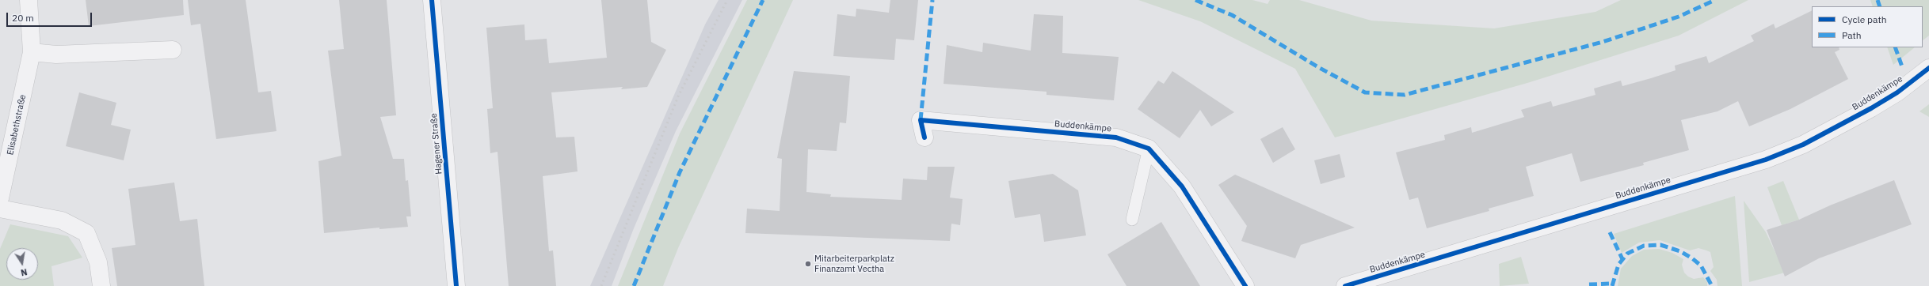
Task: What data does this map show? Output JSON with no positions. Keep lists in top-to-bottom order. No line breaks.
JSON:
{"streets":{"street":["Buddenkämpe","Elisabethstraße","Hagener Straße"]},"places":["Mitarbeiterparkplatz Finanzamt Vectha"],"legend":["Cycle path","Path"],"scale_bar":"20 m","north":"bottom"}
